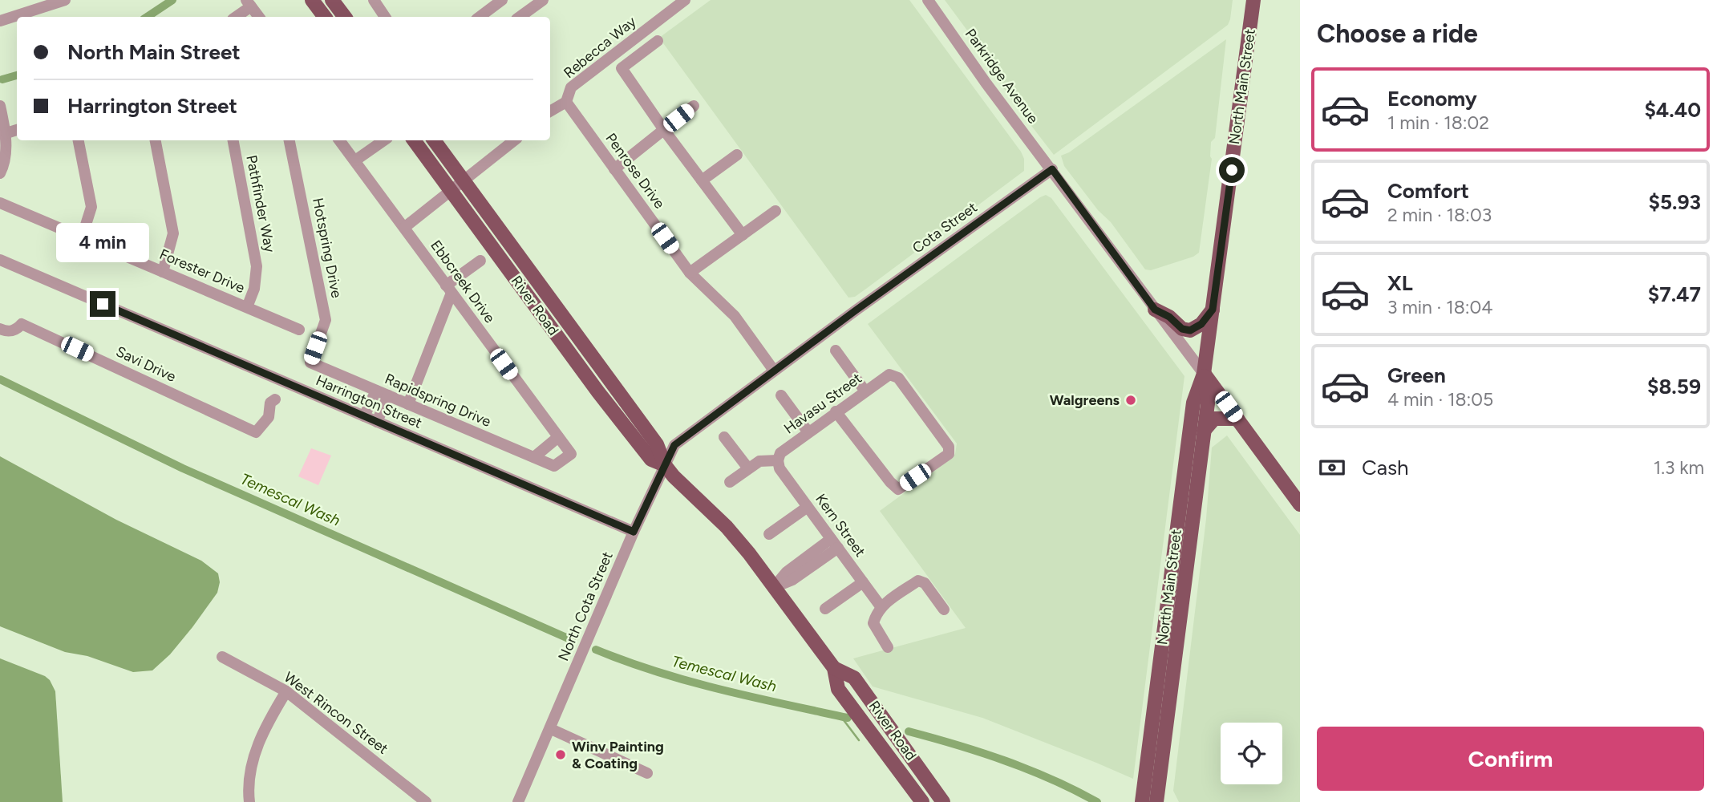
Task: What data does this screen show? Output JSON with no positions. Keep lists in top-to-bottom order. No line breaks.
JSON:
{"streets":{"main road":["North Main Street","River Road"],"street":["Rebecca Way","Parkridge Avenue","Penrose Drive","Pathfinder Way","Cota Street","Hotspring Drive","Forester Drive","Ebbcreek Drive","Savi Drive","Rapidspring Drive","Harrington Street","Havasu Street","Kern Street","North Cota Street","West Rincon Street"]},"crossings":[["Rebecca Way","Penrose Drive"],["Parkridge Avenue","North Main Street"],["Parkridge Avenue","Cota Street"],["Penrose Drive","North Cota Street"],["Pathfinder Way","Forester Drive"],["Cota Street","North Cota Street"],["Hotspring Drive","Rapidspring Drive"],["Ebbcreek Drive","Rapidspring Drive"],["River Road","North Cota Street"],["Savi Drive","Harrington Street"],["Harrington Street","North Cota Street"],["Havasu Street","Kern Street"]],"water":["Temescal Wash"],"places":["Walgreens","Winv Painting & Coating"],"page":{"heading":"Choose a ride","banner":["North Main Street","Harrington Street"],"list":[{"name":"Economy","note":"1 min · 18:02","value":"$4.40"},{"name":"Comfort","note":"2 min · 18:03","value":"$5.93"},{"name":"XL","note":"3 min · 18:04","value":"$7.47"},{"name":"Green","note":"4 min · 18:05","value":"$8.59"}],"bubble":"4 min","pay":["Cash","1.3 km"],"buttons":"Confirm"}}
